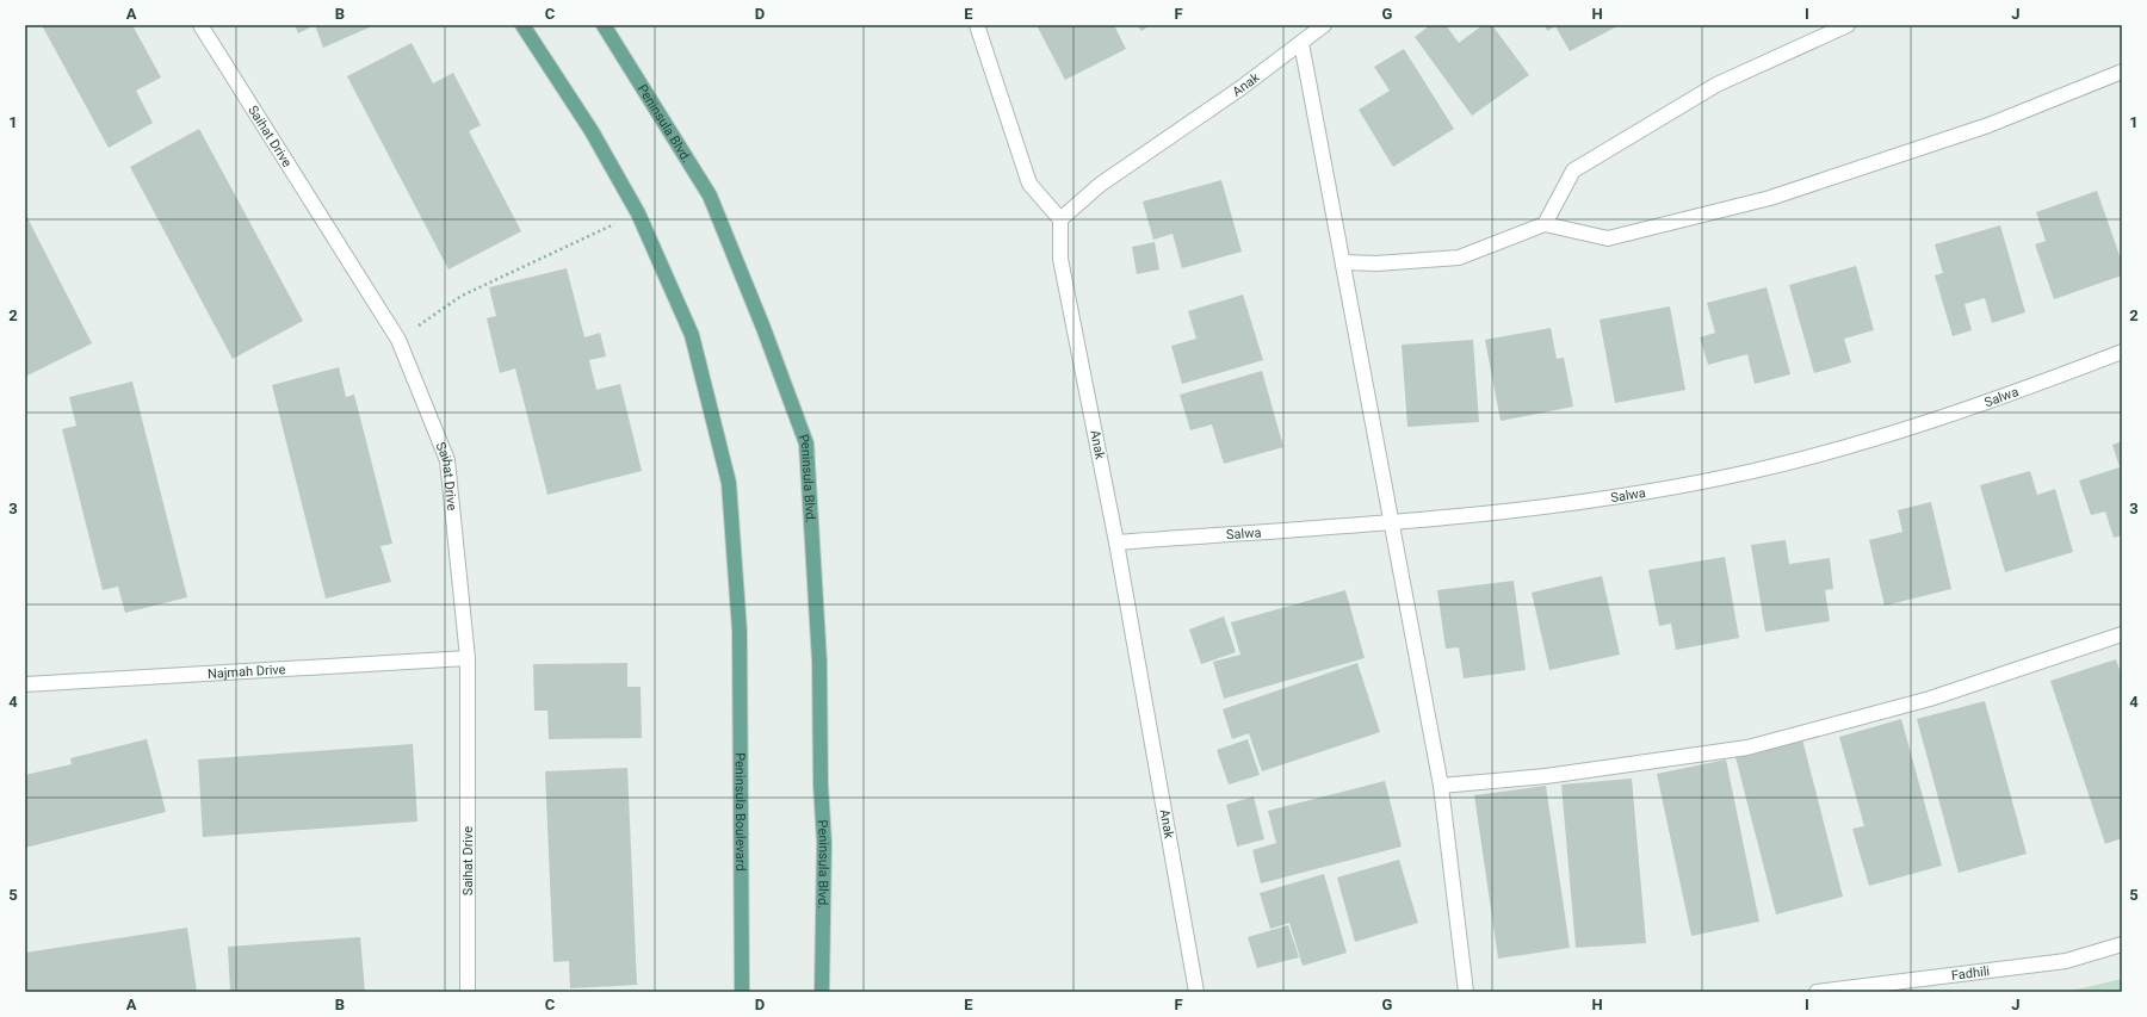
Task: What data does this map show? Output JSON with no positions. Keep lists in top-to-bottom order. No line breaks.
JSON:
{"streets":{"main road":["Peninsula Blvd.","Peninsula Boulevard"],"street":["Anak","Saihat Drive","Salwa","Najmah Drive","Fadhili"]},"crossings":[["Anak","Salwa"],["Saihat Drive","Najmah Drive"]],"grid":{"columns":["A","B","C","D","E","F","G","H","I","J"],"rows":["1","2","3","4","5"]}}
